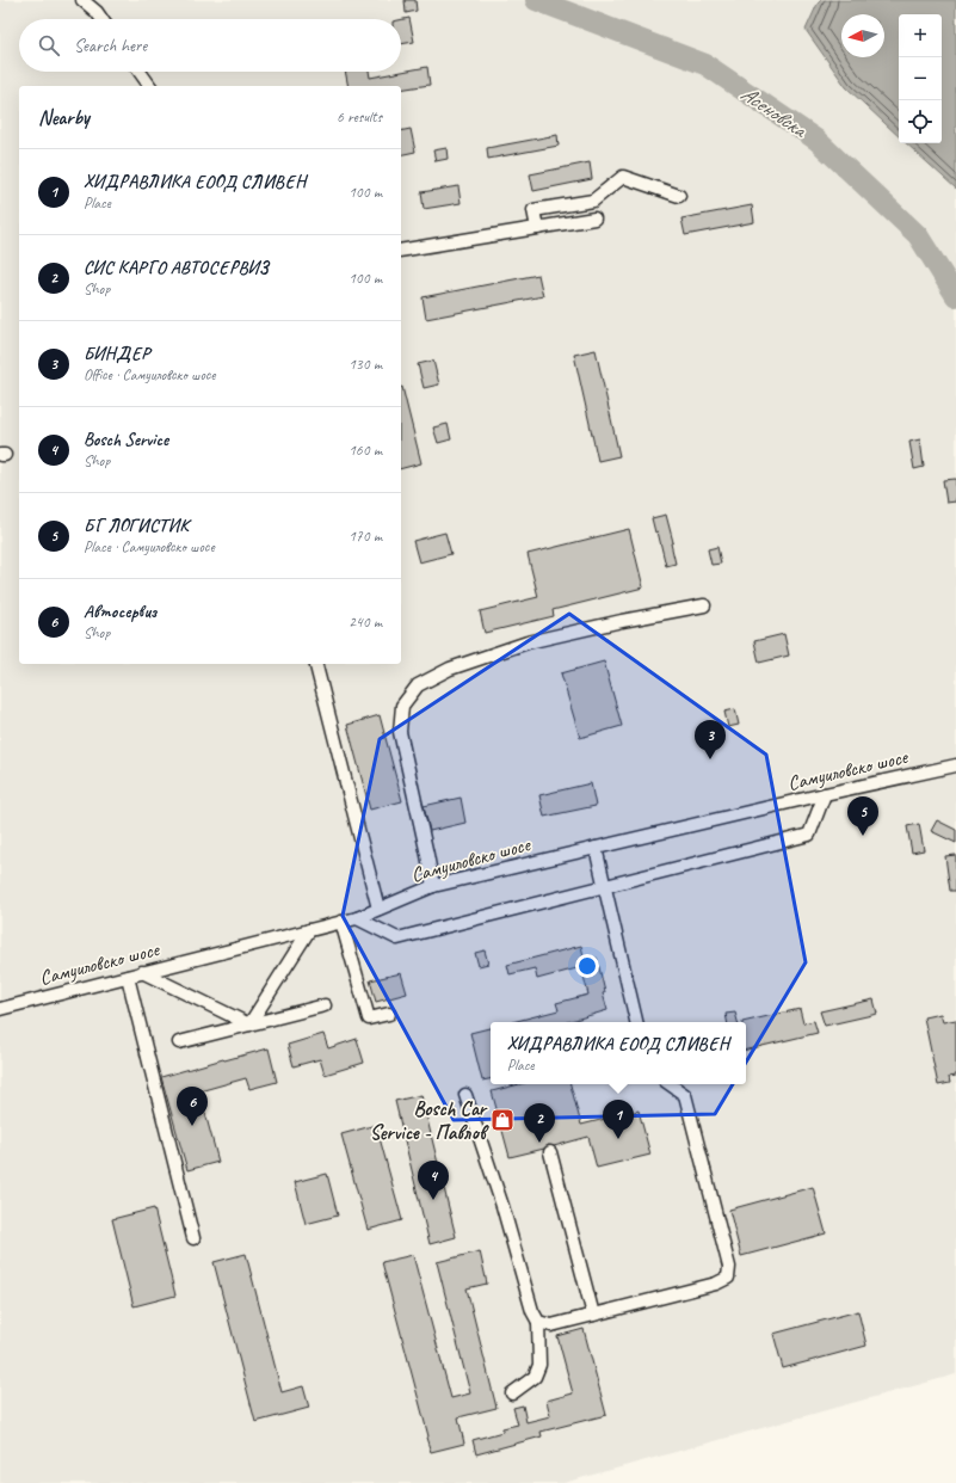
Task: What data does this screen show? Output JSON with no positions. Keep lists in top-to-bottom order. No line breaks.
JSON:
{"streets":{"street":["Самуиловско шосе"]},"water":["Асеновска"],"places":{"shop":["Bosch Car Service - Павлов"]},"north":"left","page":{"map_buttons":["+","−"],"search":"Search here","heading":["Nearby","6 results"],"list":[{"mark":"1","name":"ХИДРАВЛИКА ЕООД СЛИВЕН","note":"Place","value":"100 m"},{"mark":"2","name":"СИС КАРГО АВТОСЕРВИЗ","note":"Shop","value":"100 m"},{"mark":"3","name":"БИНДЕР","note":"Office · Самуиловско шосе","value":"130 m"},{"mark":"4","name":"Bosch Service","note":"Shop","value":"160 m"},{"mark":"5","name":"БГ ЛОГИСТИК","note":"Place · Самуиловско шосе","value":"170 m"},{"mark":"6","name":"Автосервиз","note":"Shop","value":"240 m"}],"pins":["3","5","6","1","2","4"],"popup":["ХИДРАВЛИКА ЕООД СЛИВЕН","Place"]}}
